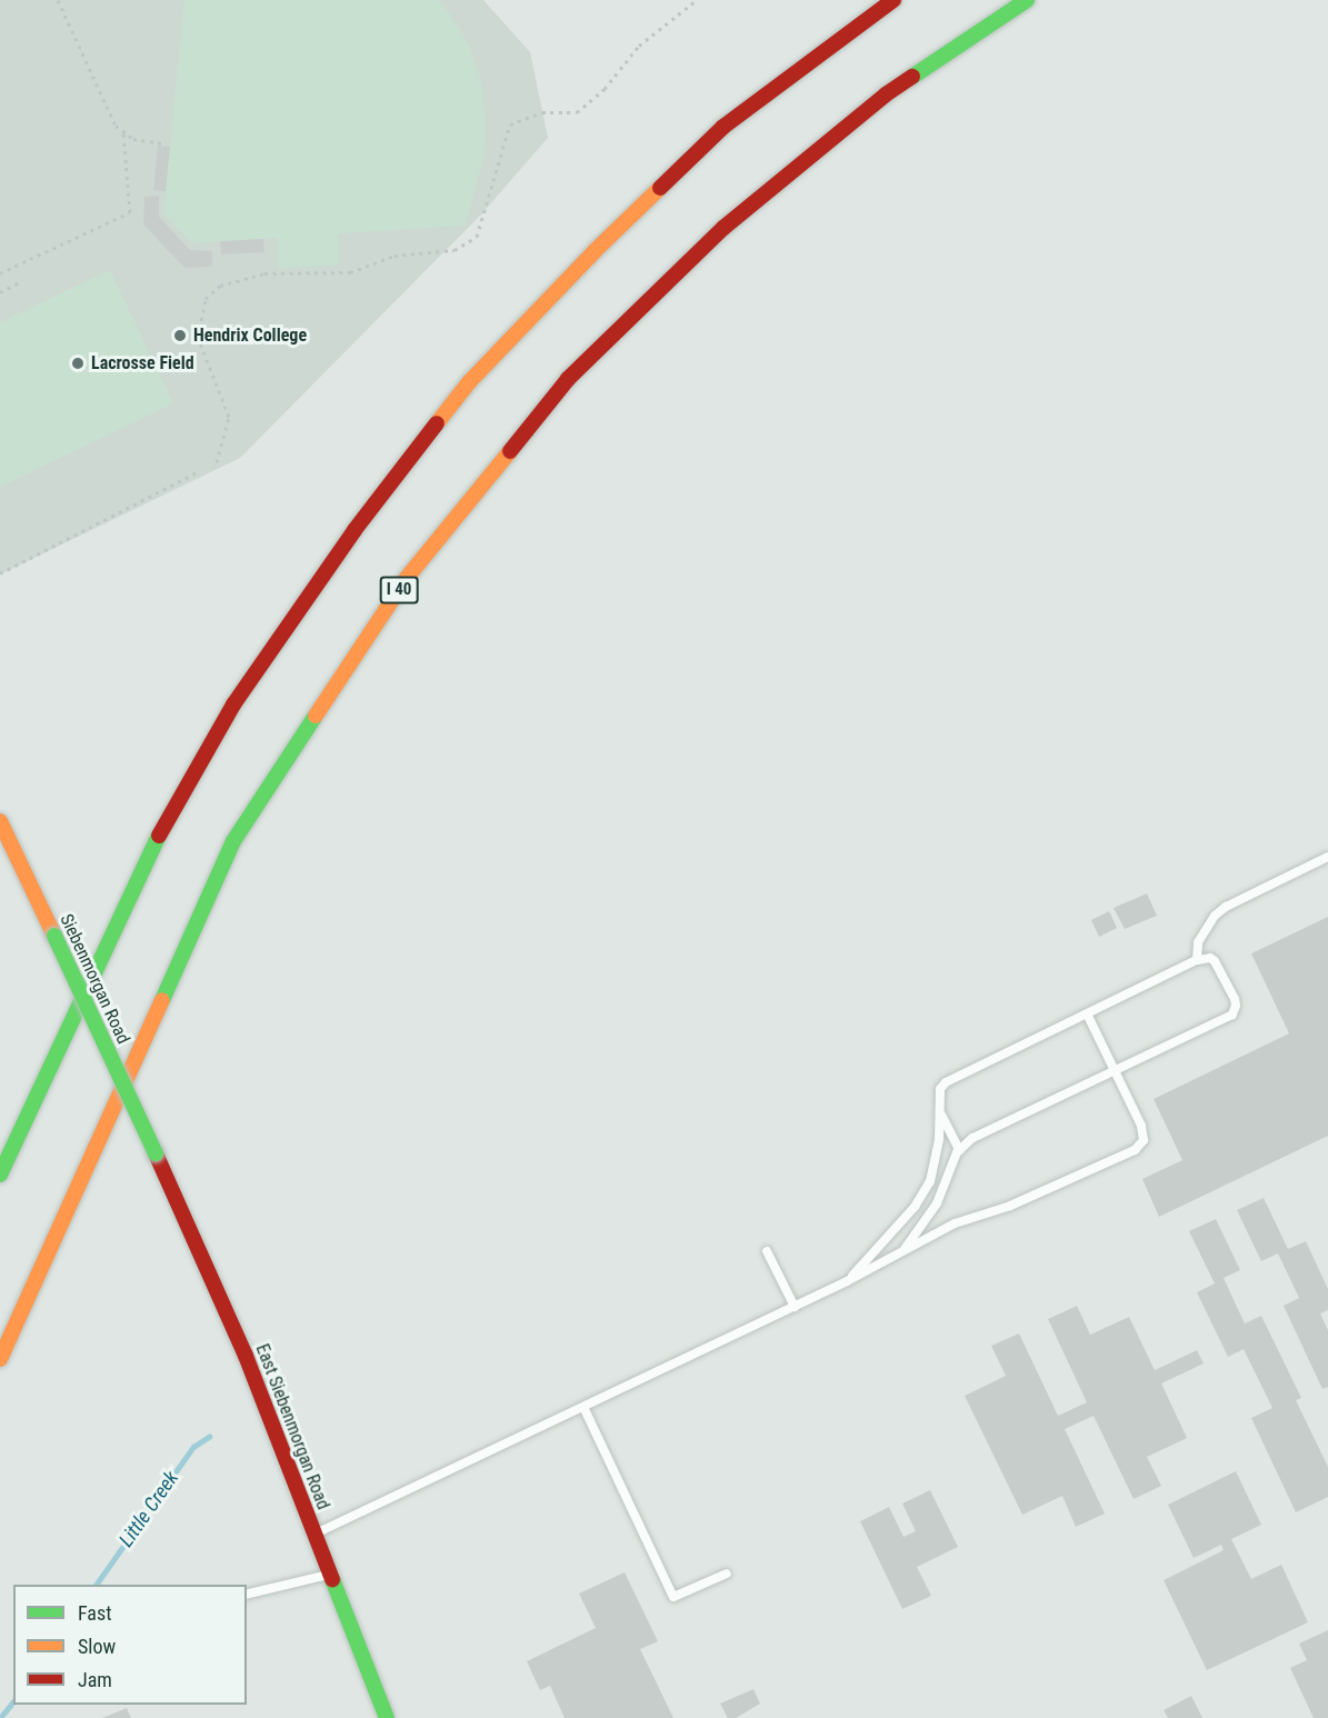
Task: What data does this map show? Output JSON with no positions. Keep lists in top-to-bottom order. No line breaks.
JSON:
{"streets":{"main road":["I 40","Siebenmorgan Road","East Siebenmorgan Road"]},"crossings":[["Siebenmorgan Road","East Siebenmorgan Road"]],"water":["Little Creek"],"places":["Hendrix College","Lacrosse Field"],"legend":["Fast","Slow","Jam"]}
